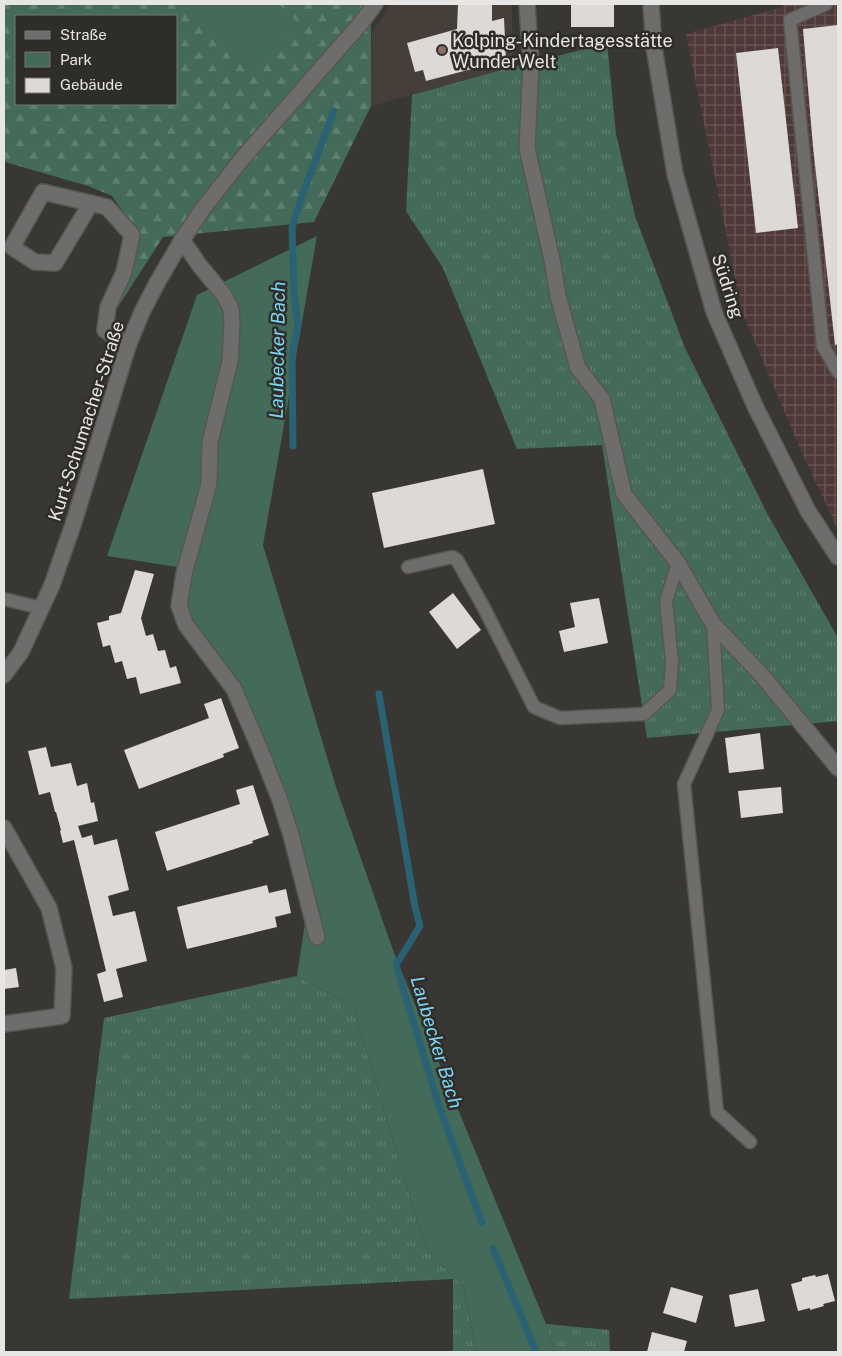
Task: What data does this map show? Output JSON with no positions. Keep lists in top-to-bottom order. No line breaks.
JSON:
{"streets":{"street":["Südring","Kurt-Schumacher-Straße"]},"water":["Laubecker Bach"],"places":["Kolping-Kindertagesstätte WunderWelt"],"legend":["Straße","Park","Gebäude"]}
